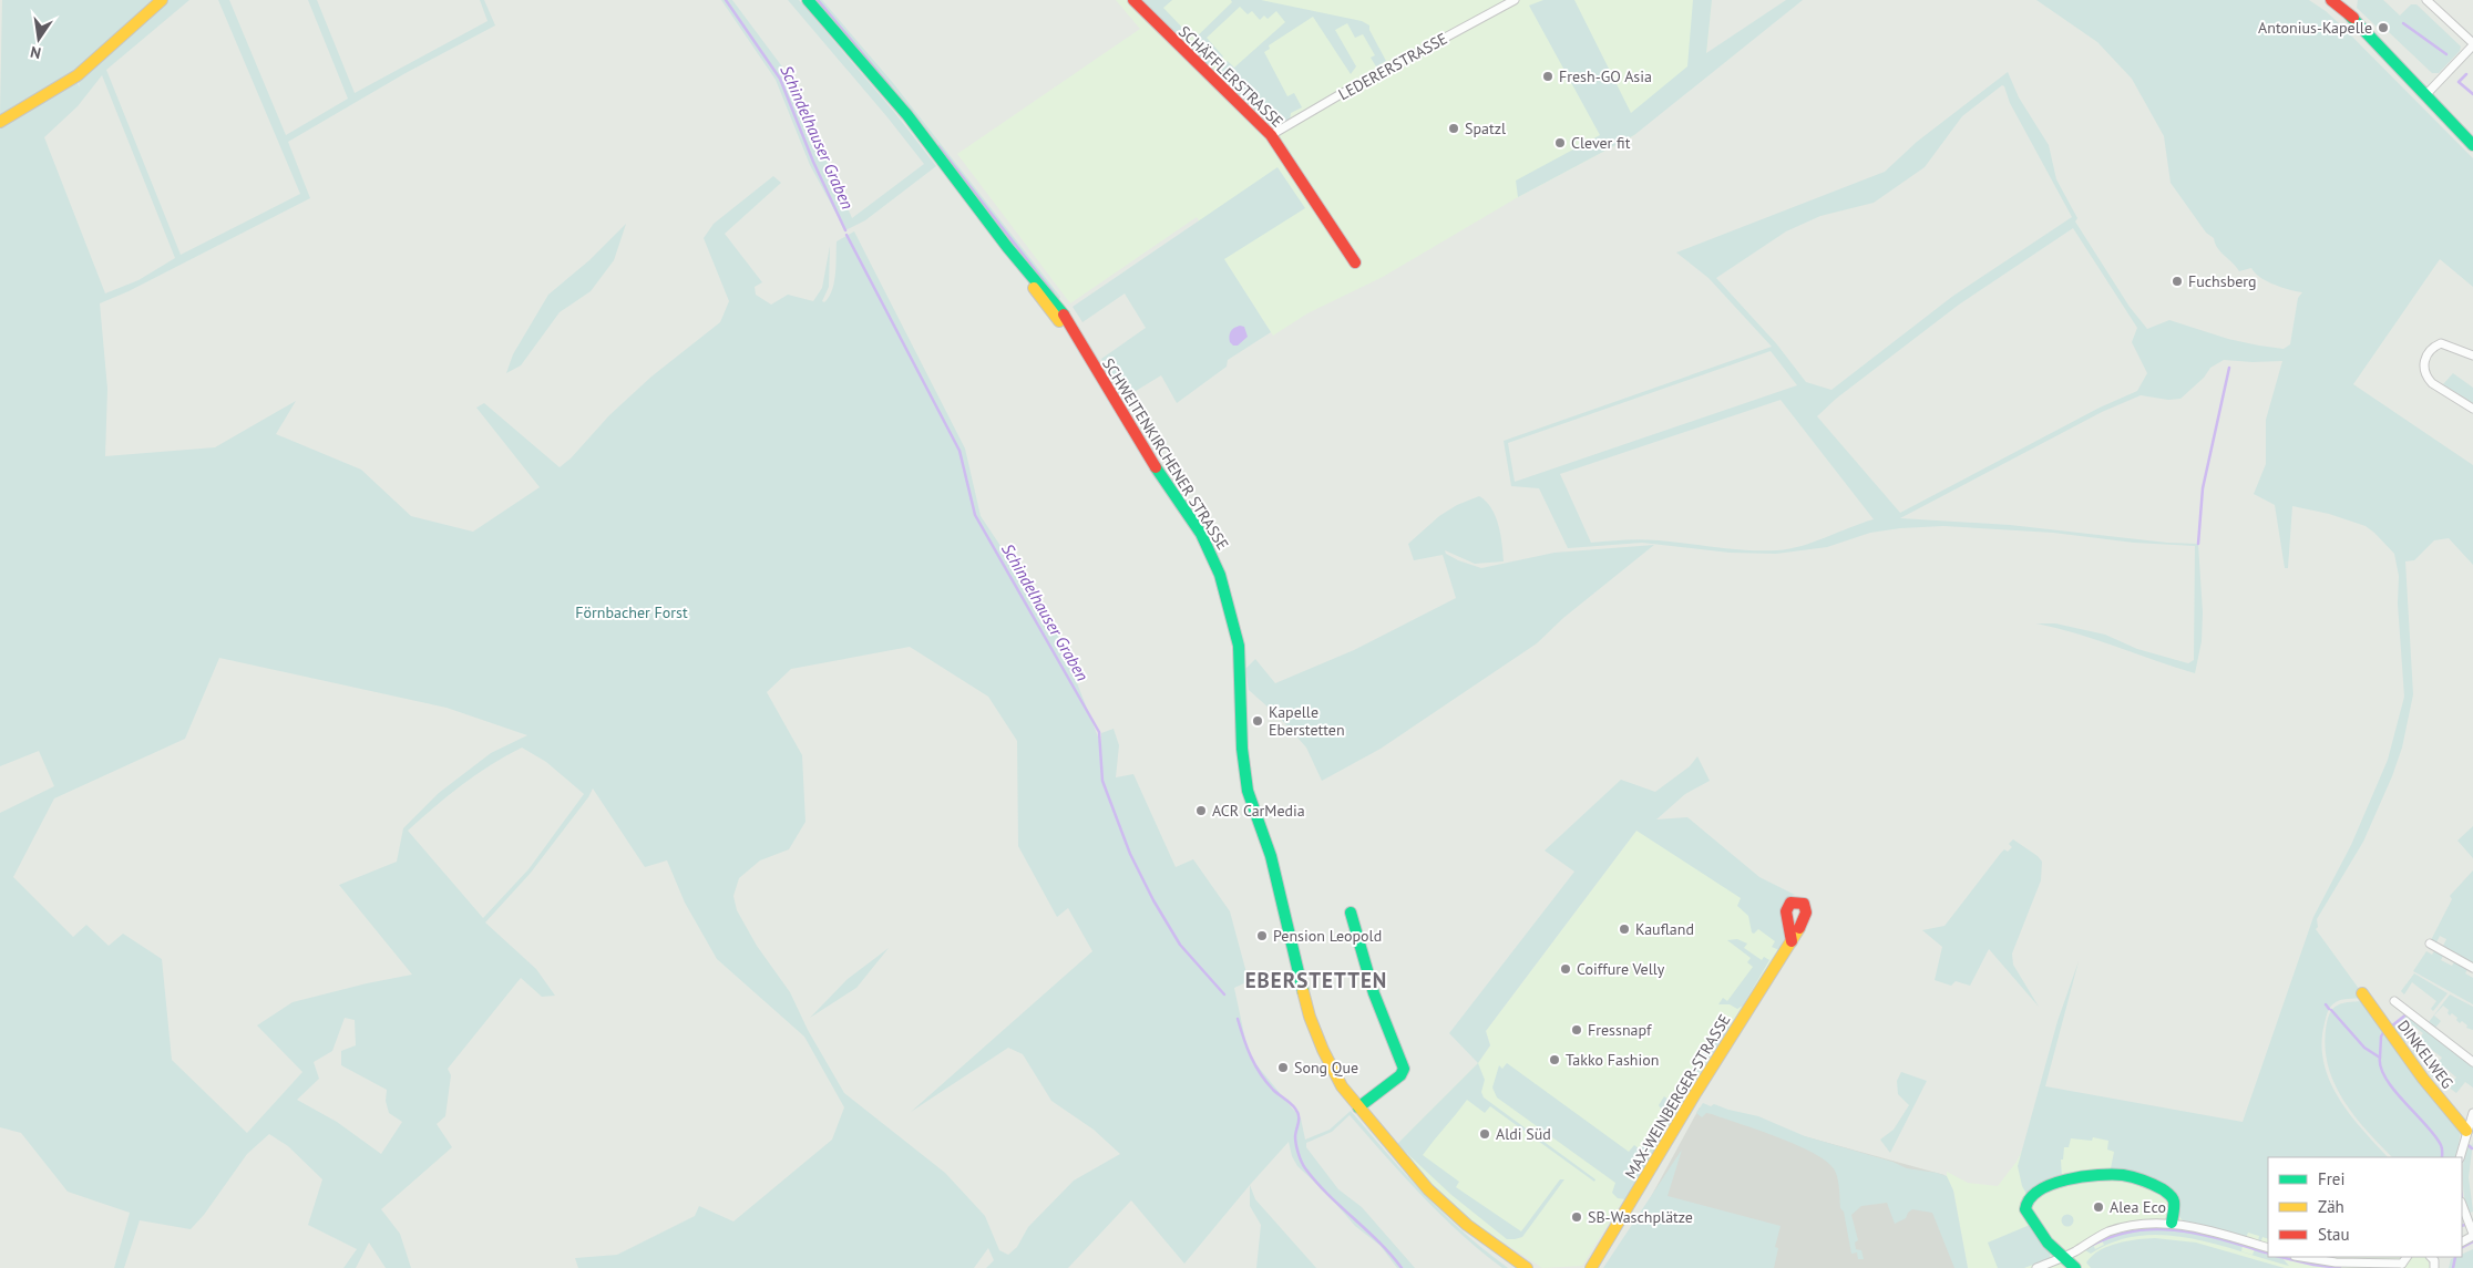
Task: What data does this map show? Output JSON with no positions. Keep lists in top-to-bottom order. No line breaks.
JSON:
{"streets":{"street":["LEDERERSTRASSE","SCHÄFFLERSTRASSE","SCHWEITENKIRCHENER STRASSE","DINKELWEG","MAX-WEINBERGER-STRASSE"]},"crossings":[["LEDERERSTRASSE","SCHÄFFLERSTRASSE"]],"districts":["EBERSTETTEN"],"water":["Schindelhauser Graben"],"parks":["Förnbacher Forst"],"places":["Antonius-Kapelle","Fresh-GO Asia","Spatzl","Clever fit","Fuchsberg","Kapelle Eberstetten","ACR CarMedia","Kaufland","Pension Leopold","Coiffure Velly","Fressnapf","Takko Fashion","Song Que","Aldi Süd","Alea Eco","SB-Waschplätze"],"legend":["Frei","Zäh","Stau"],"north":"bottom"}
